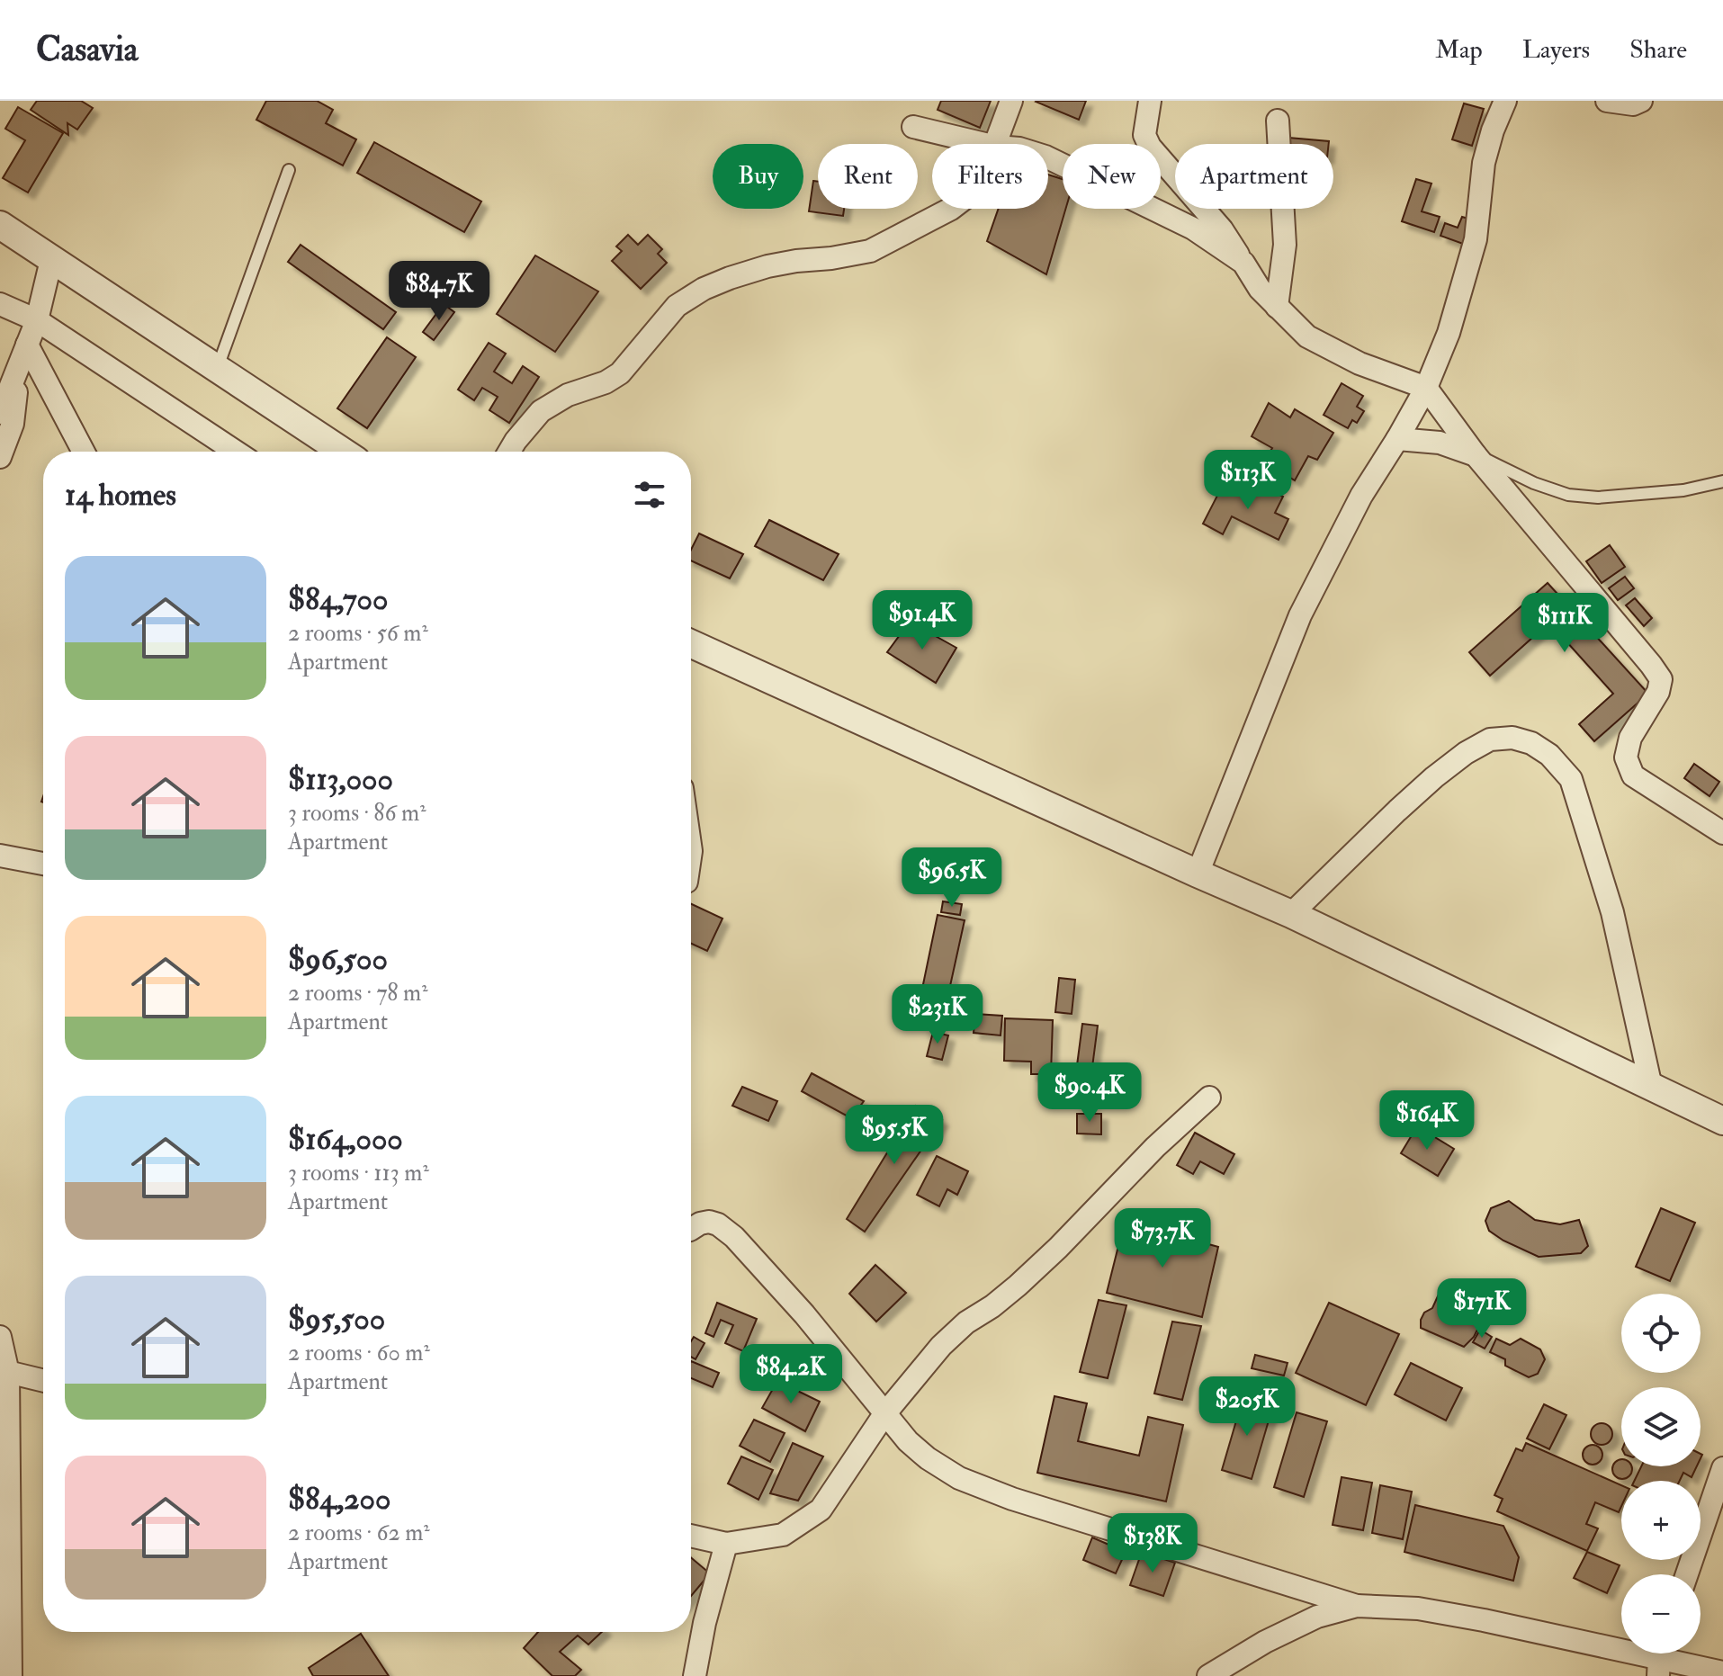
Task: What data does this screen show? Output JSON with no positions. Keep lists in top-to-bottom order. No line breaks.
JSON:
{"page":{"header":"Casavia","nav":["Map","Layers","Share"],"chip":["Buy","Rent","Filters","New","Apartment"],"price":["$84.7K","$113K","$91.4K","$111K","$96.5K","$231K","$90.4K","$164K","$95.5K","$73.7K","$171K","$84.2K","$205K","$138K"],"heading":"14 homes","list":[{"name":"$84,700","note":"2 rooms · 56 m² · Apartment"},{"name":"$113,000","note":"3 rooms · 86 m² · Apartment"},{"name":"$96,500","note":"2 rooms · 78 m² · Apartment"},{"name":"$164,000","note":"3 rooms · 113 m² · Apartment"},{"name":"$95,500","note":"2 rooms · 60 m² · Apartment"},{"name":"$84,200","note":"2 rooms · 62 m² · Apartment"}],"map_buttons":["+","−"]}}
